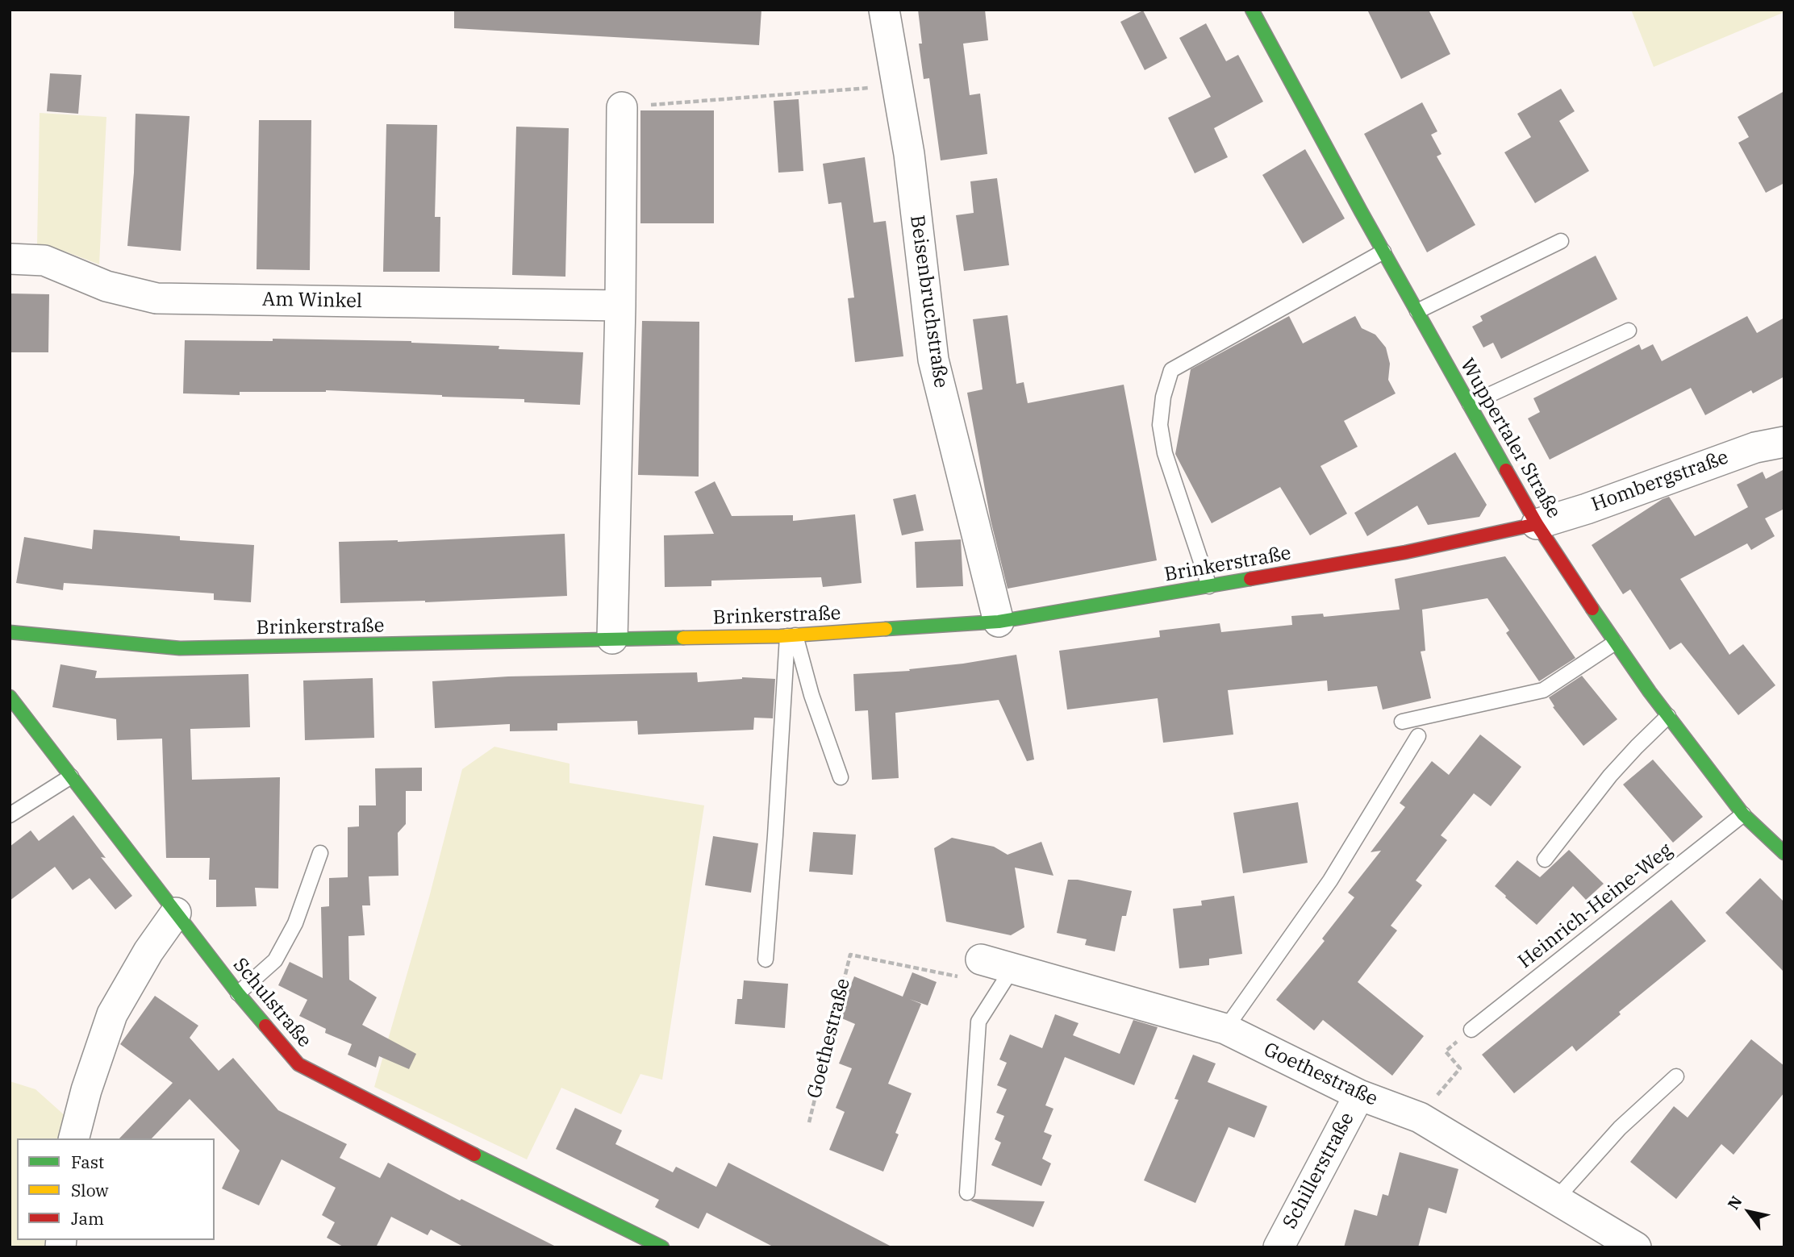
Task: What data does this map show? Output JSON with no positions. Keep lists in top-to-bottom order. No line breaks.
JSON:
{"streets":{"street":["Am Winkel","Beisenbruchstraße","Wuppertaler Straße","Hombergstraße","Brinkerstraße","Schulstraße","Goethestraße","Schillerstraße"],"lane":["Heinrich-Heine-Weg"]},"crossings":[["Beisenbruchstraße","Brinkerstraße"],["Wuppertaler Straße","Hombergstraße"],["Wuppertaler Straße","Brinkerstraße"],["Wuppertaler Straße","Heinrich-Heine-Weg"],["Hombergstraße","Brinkerstraße"],["Goethestraße","Schillerstraße"]],"legend":["Fast","Slow","Jam"],"north":"top left"}
